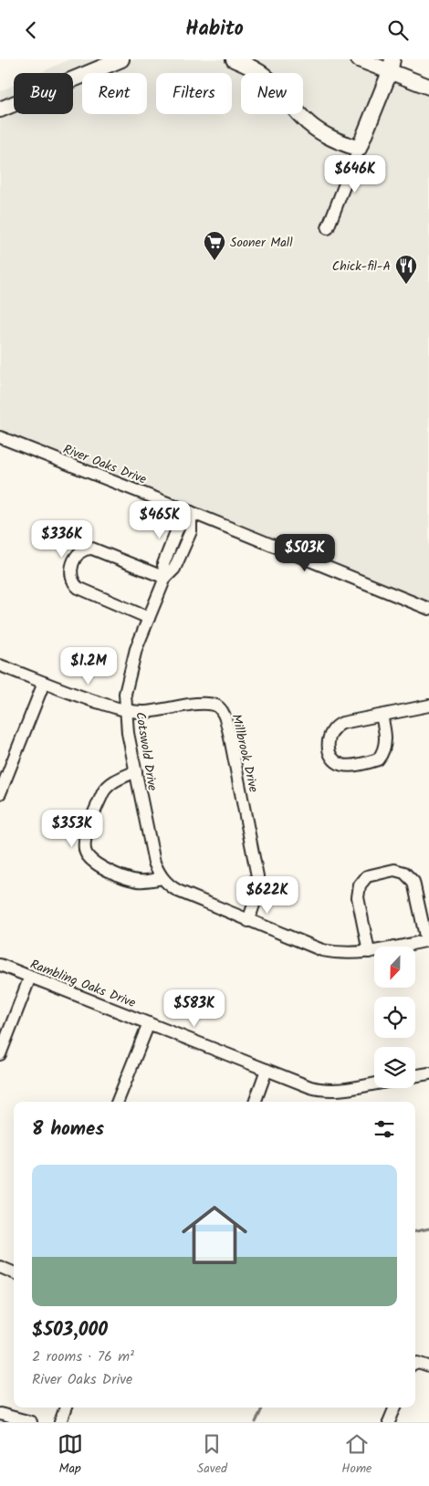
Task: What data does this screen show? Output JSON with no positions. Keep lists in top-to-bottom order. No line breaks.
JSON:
{"streets":{"street":["River Oaks Drive","Cotswold Drive","Millbrook Drive","Rambling Oaks Drive"]},"crossings":[["River Oaks Drive","Cotswold Drive"],["Cotswold Drive","Millbrook Drive"]],"places":{"supermarket":["Sooner Mall"],"restaurant":["Chick-fil-A"]},"north":"bottom","page":{"header":"Habito","chip":["Buy","Rent","Filters","New"],"price":["$646K","$465K","$336K","$503K","$1.2M","$353K","$622K","$583K"],"heading":"8 homes","list":[{"name":"$503,000","note":"2 rooms · 76 m² · River Oaks Drive"}],"tabs":["Map","Saved","Home"]}}
